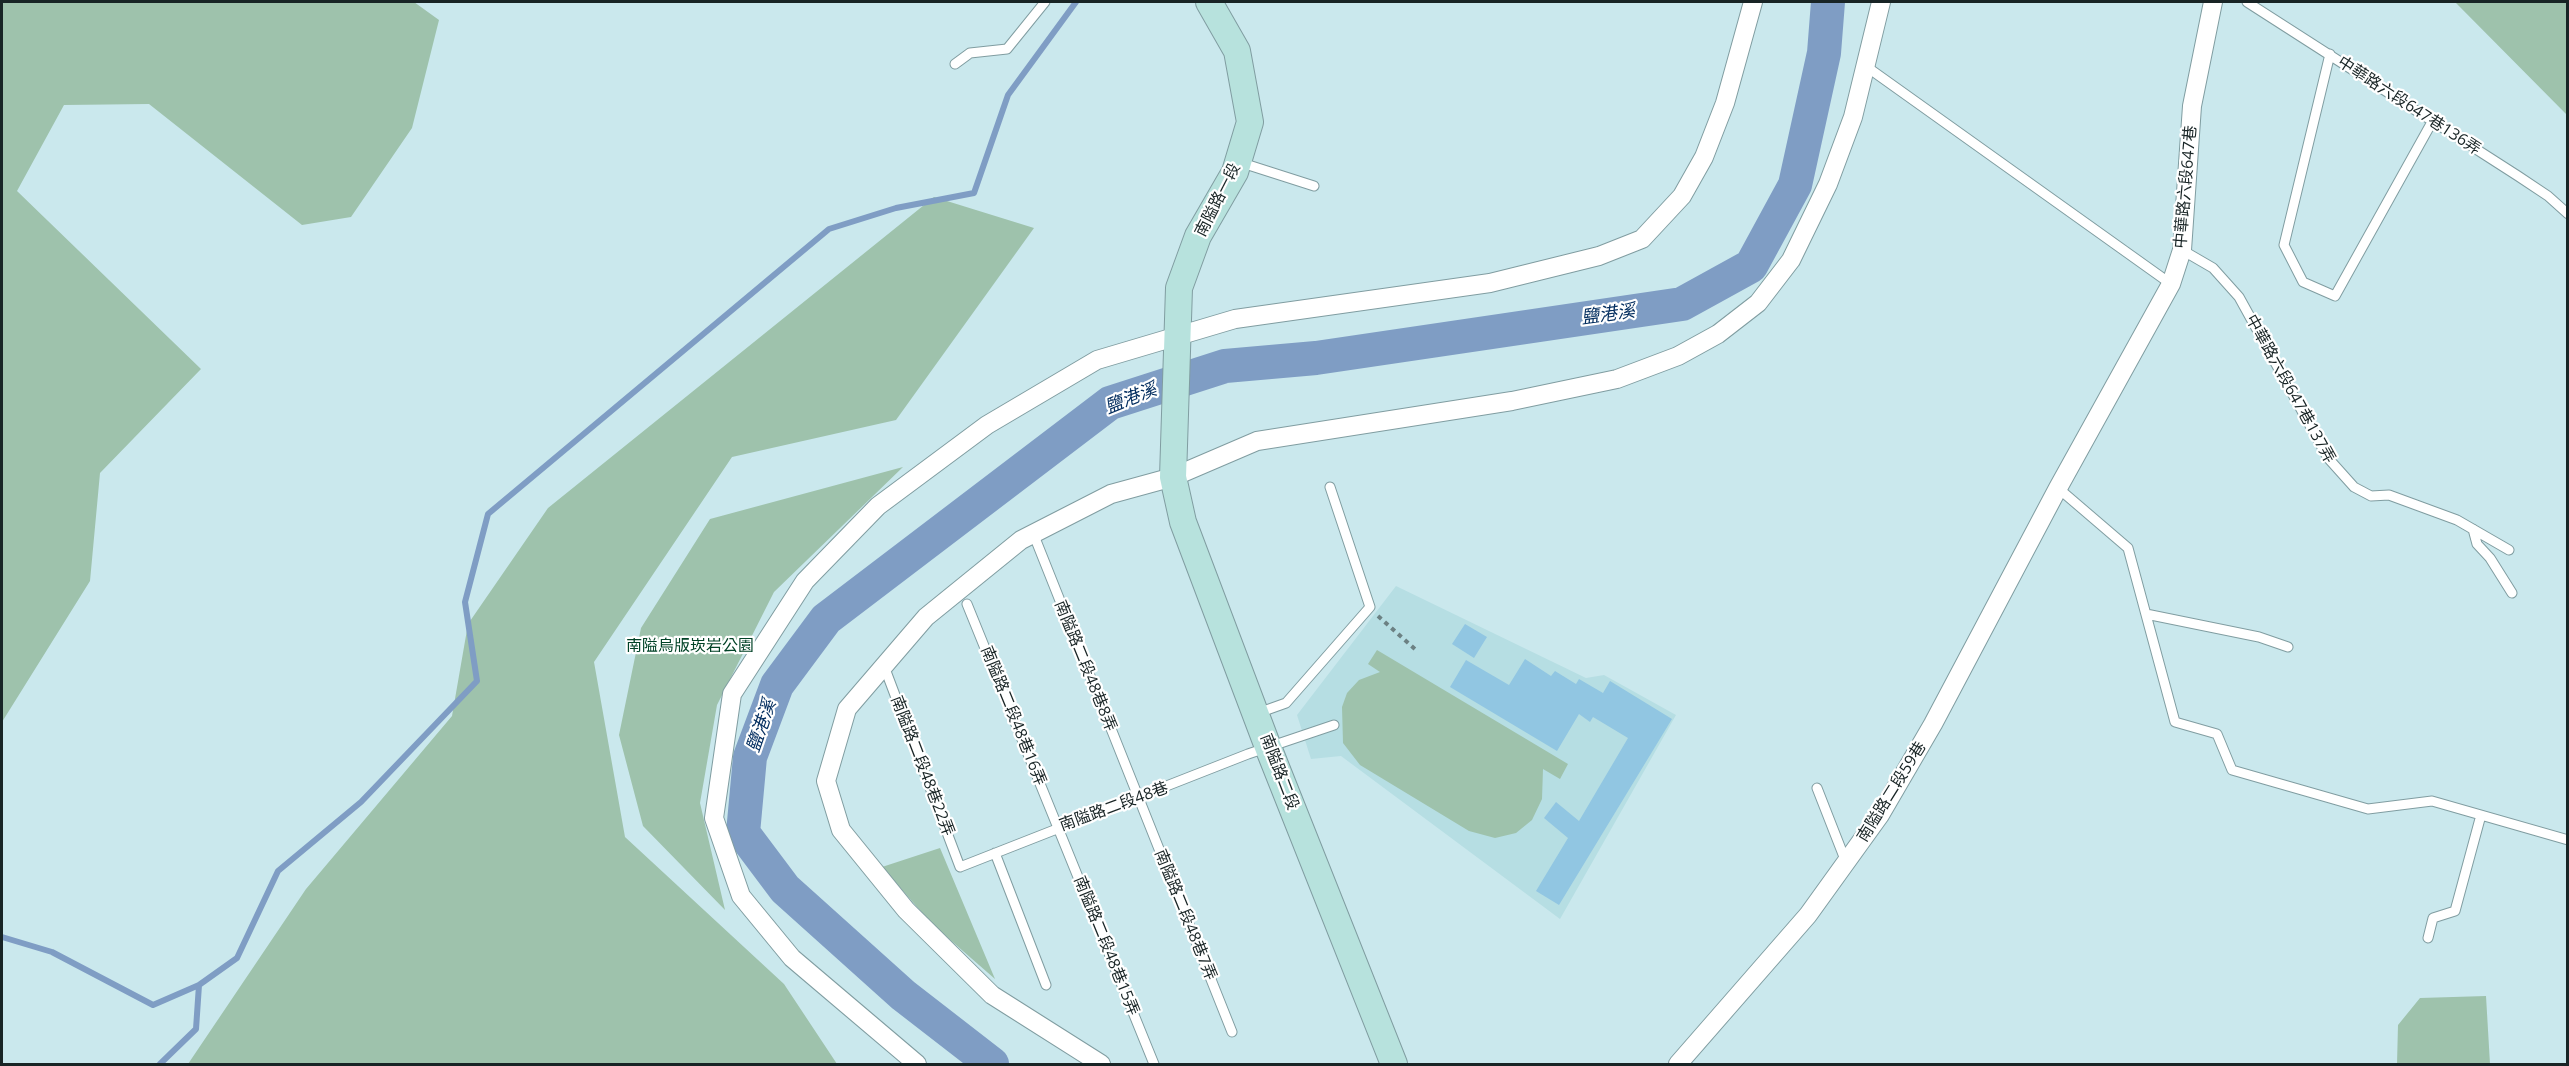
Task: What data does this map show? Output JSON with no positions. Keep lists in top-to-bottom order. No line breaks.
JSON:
{"streets":{"street":["中華路六段647巷","南隘路一段","南隘路二段","南隘路二段59巷"],"lane":["中華路六段647巷136弄","中華路六段647巷137弄","南隘路二段48巷8弄","南隘路二段48巷16弄","南隘路二段48巷22弄","南隘路二段48巷","南隘路二段48巷7弄","南隘路二段48巷15弄"]},"crossings":[["中華路六段647巷","中華路六段647巷137弄"],["中華路六段647巷","南隘路二段59巷"],["南隘路一段","南隘路二段"],["南隘路二段48巷8弄","南隘路二段48巷"],["南隘路二段48巷8弄","南隘路二段48巷7弄"],["南隘路二段48巷16弄","南隘路二段48巷"],["南隘路二段48巷16弄","南隘路二段48巷15弄"],["南隘路二段48巷22弄","南隘路二段48巷"],["南隘路二段","南隘路二段48巷"],["南隘路二段48巷","南隘路二段48巷7弄"],["南隘路二段48巷","南隘路二段48巷15弄"]],"water":["鹽港溪"],"parks":["南隘烏版崁岩公園"]}
